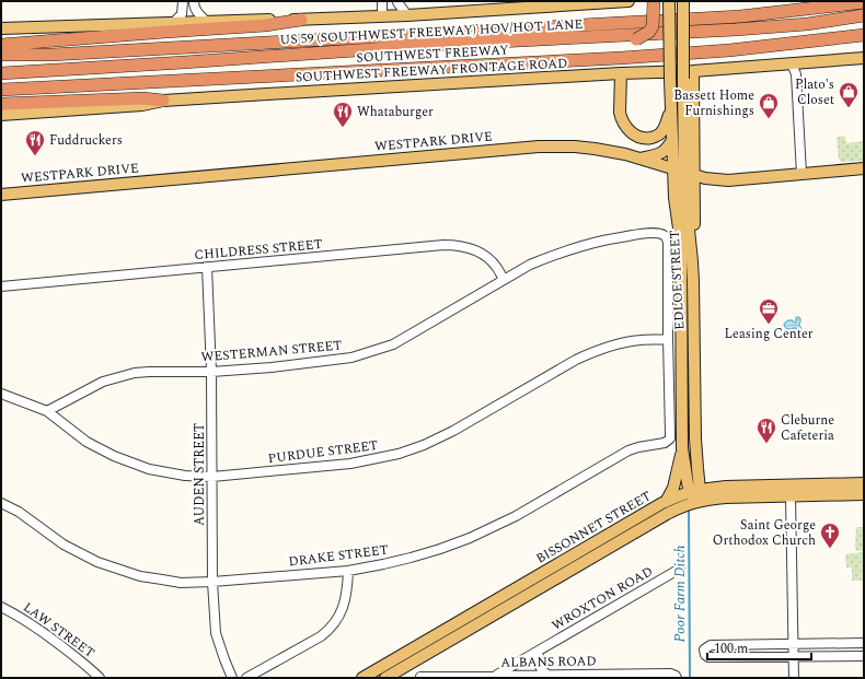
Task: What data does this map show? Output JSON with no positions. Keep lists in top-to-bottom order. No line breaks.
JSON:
{"streets":{"highway":["US 59 (SOUTHWEST FREEWAY) HOV/HOT LANE","SOUTHWEST FREEWAY"],"main road":["SOUTHWEST FREEWAY FRONTAGE ROAD","WESTPARK DRIVE","EDLOE STREET","BISSONNET STREET"],"street":["CHILDRESS STREET","WESTERMAN STREET","PURDUE STREET","AUDEN STREET","DRAKE STREET","WROXTON ROAD","LAW STREET","ALBANS ROAD"]},"crossings":[["WESTPARK DRIVE","EDLOE STREET"],["CHILDRESS STREET","WESTERMAN STREET"],["CHILDRESS STREET","AUDEN STREET"],["EDLOE STREET","WESTERMAN STREET"],["EDLOE STREET","PURDUE STREET"],["EDLOE STREET","BISSONNET STREET"],["EDLOE STREET","DRAKE STREET"],["WESTERMAN STREET","PURDUE STREET"],["WESTERMAN STREET","AUDEN STREET"],["PURDUE STREET","AUDEN STREET"],["AUDEN STREET","DRAKE STREET"],["WROXTON ROAD","ALBANS ROAD"]],"water":["Poor Farm Ditch"],"places":{"shop":["Plato's Closet","Bassett Home Furnishings"],"restaurant":["Whataburger","Fuddruckers","Cleburne Cafeteria"],"office":["Leasing Center"],"church":["Saint George Orthodox Church"]},"scale_bar":"100 m"}
